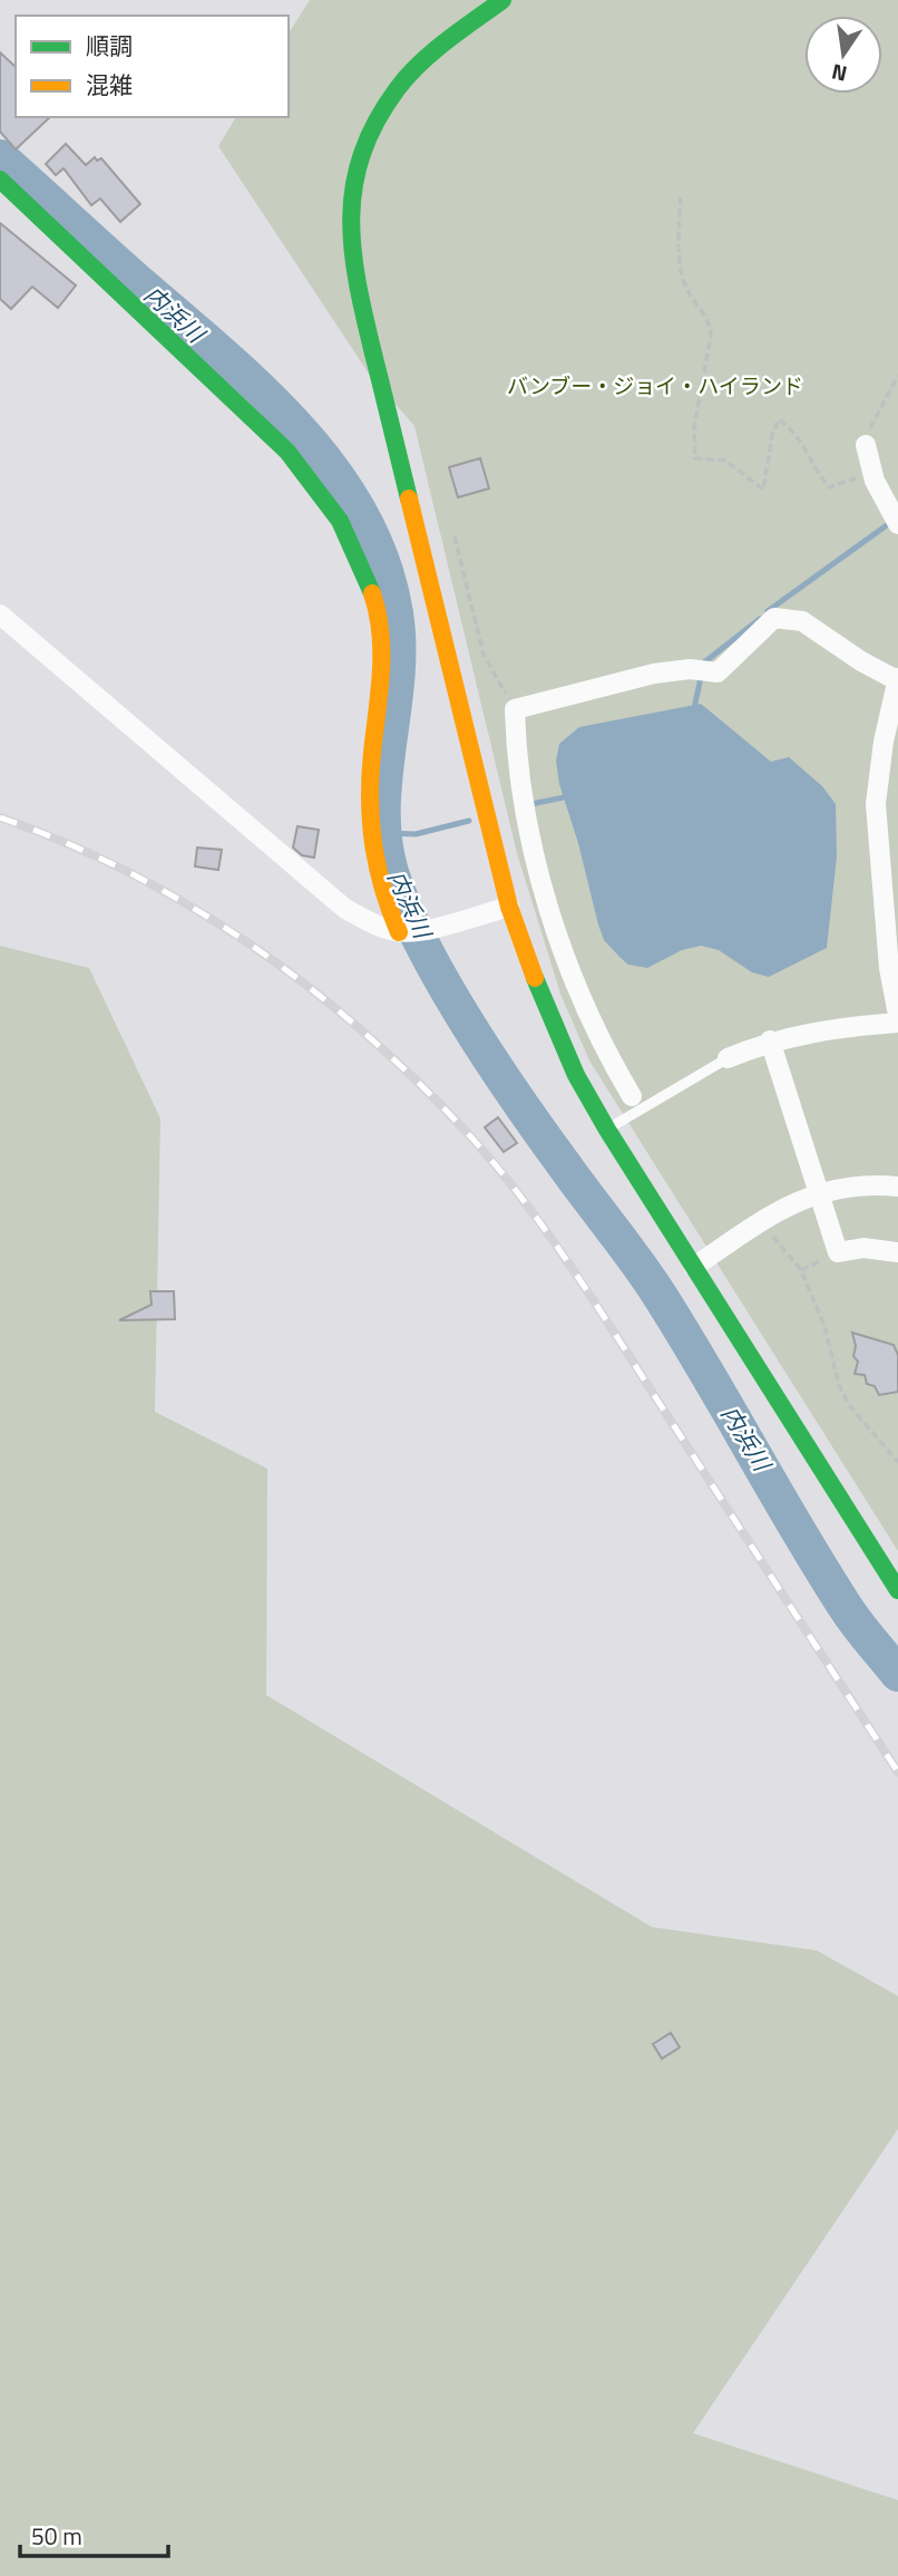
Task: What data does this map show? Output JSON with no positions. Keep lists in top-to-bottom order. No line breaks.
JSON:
{"water":["内浜川"],"parks":["バンブー・ジョイ・ハイランド"],"legend":["順調","混雑"],"scale_bar":"50 m","north":"bottom"}
